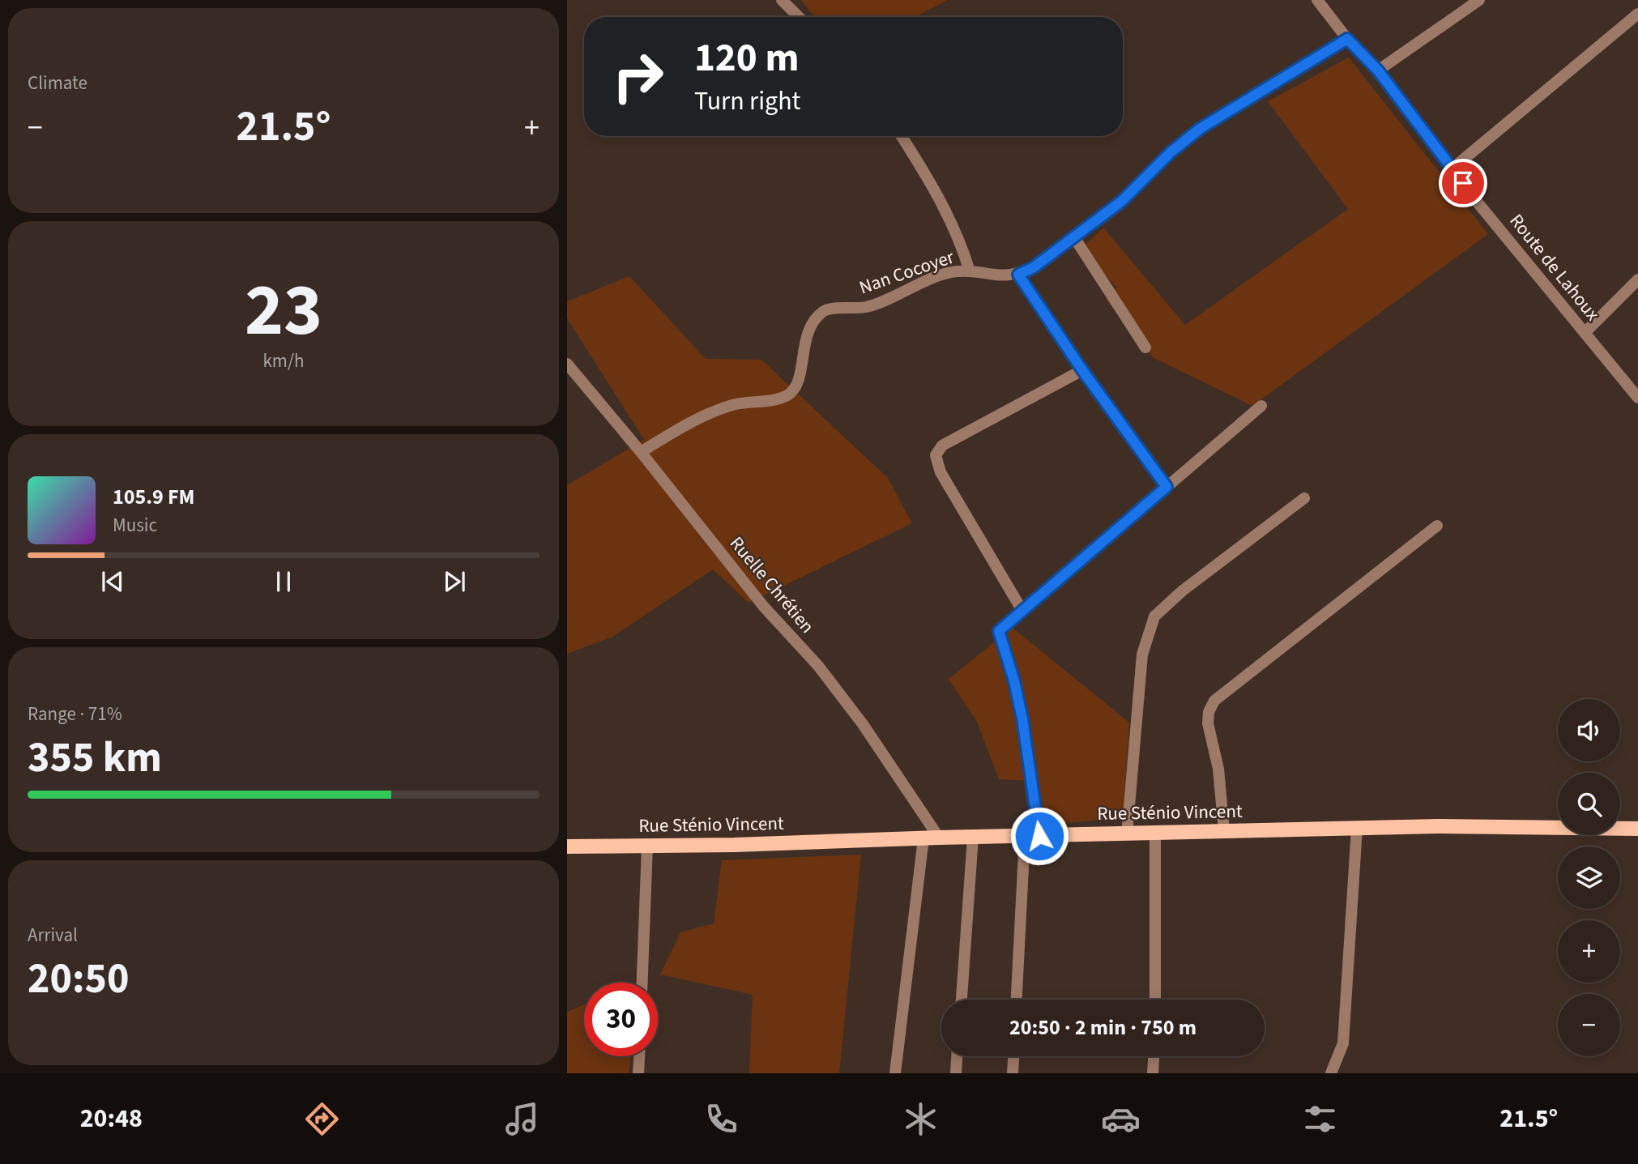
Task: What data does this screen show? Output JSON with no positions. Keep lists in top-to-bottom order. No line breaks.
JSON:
{"streets":{"main road":["Rue Sténio Vincent"],"street":["Route de Lahoux","Nan Cocoyer","Ruelle Chrétien"]},"crossings":[["Route de Lahoux","Nan Cocoyer"],["Nan Cocoyer","Ruelle Chrétien"],["Ruelle Chrétien","Rue Sténio Vincent"]],"page":{"tile":["Climate",["23","km/h"],["Range · 71%","355 km"],["Arrival","20:50"]],"turn":["120 m","Turn right"],"heat":["−","21.5°","+"],"song":["105.9 FM","Music"],"map_buttons":["+","−"],"limit":"30","trip":"20:50 · 2 min · 750 m","tabs":["20:48","21.5°"]}}
